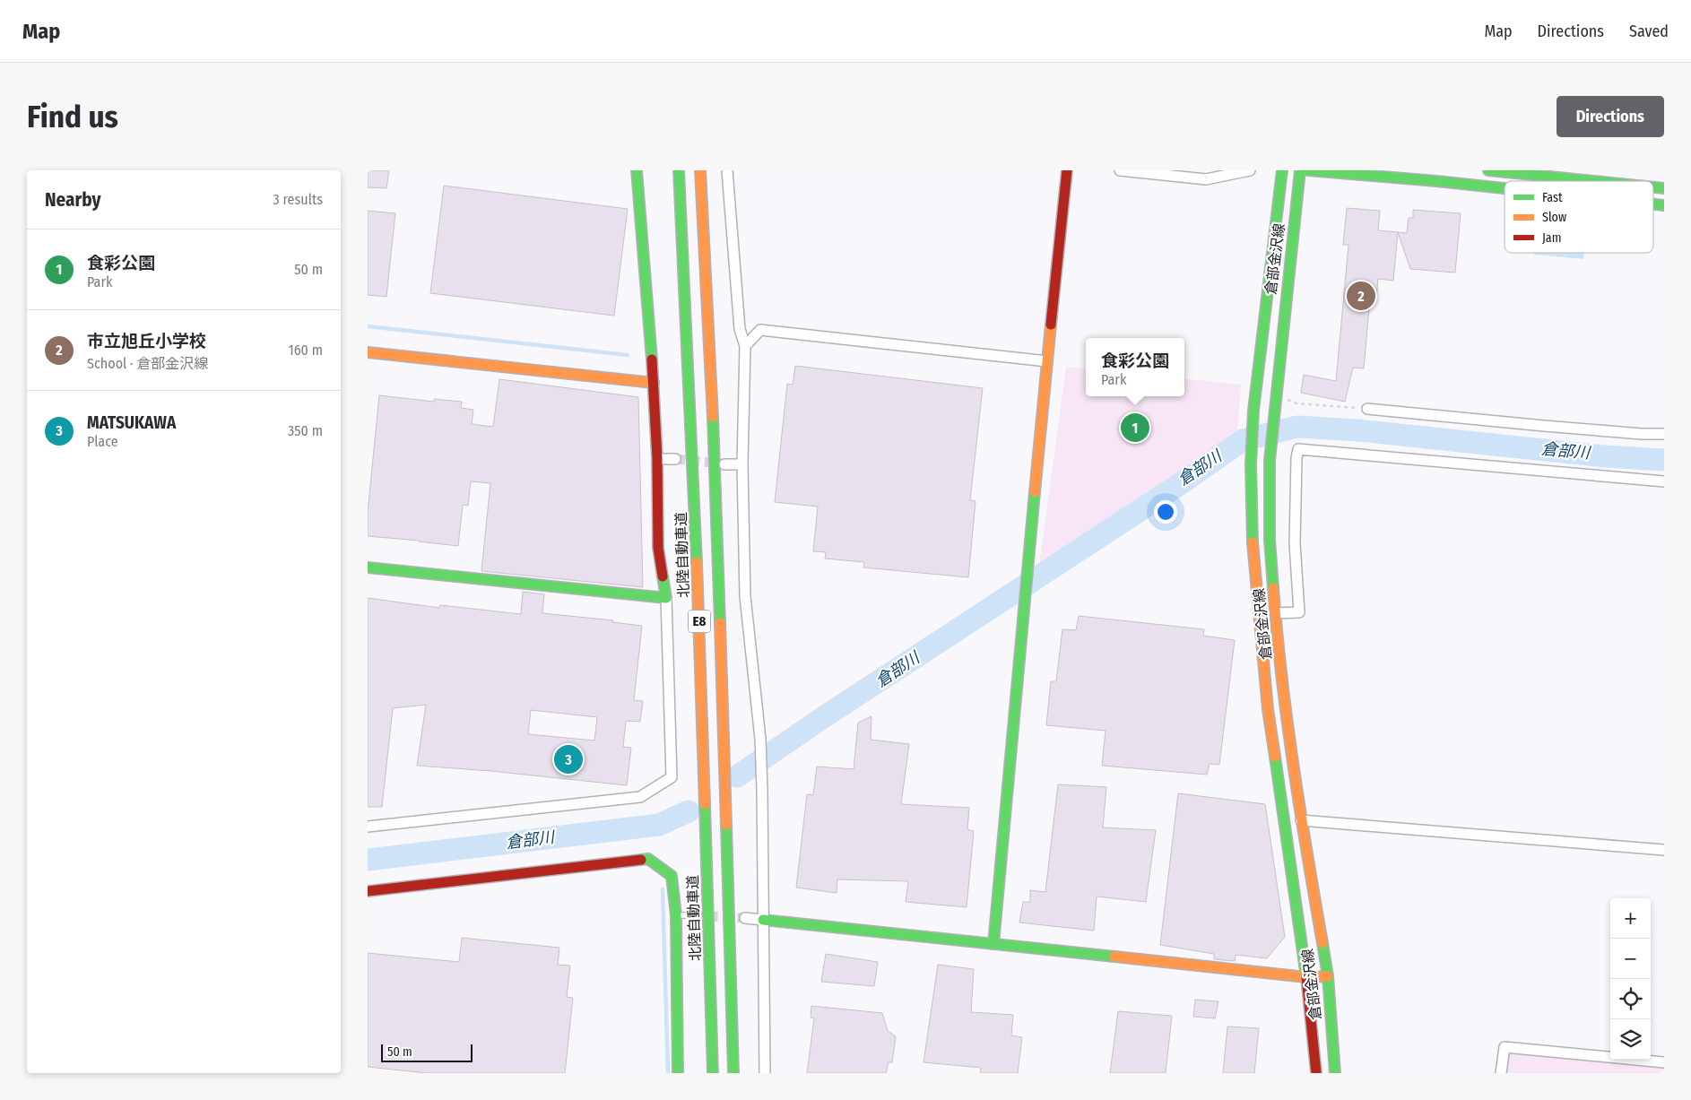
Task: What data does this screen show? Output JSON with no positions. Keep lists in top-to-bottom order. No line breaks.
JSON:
{"streets":{"main road":["倉部金沢線","北陸自動車道","E8"]},"water":["倉部川"],"legend":["Fast","Slow","Jam"],"scale_bar":"50 m","page":{"header":"Map","nav":["Map","Directions","Saved"],"buttons":"Directions","title":"Find us","heading":["Nearby","3 results"],"list":[{"mark":"1","name":"食彩公園","note":"Park","value":"50 m"},{"mark":"2","name":"市立旭丘小学校","note":"School · 倉部金沢線","value":"160 m"},{"mark":"3","name":"MATSUKAWA","note":"Place","value":"350 m"}],"pins":["2","1","3"],"popup":["食彩公園","Park"],"map_buttons":["+","−"],"scale":"50 m"}}
